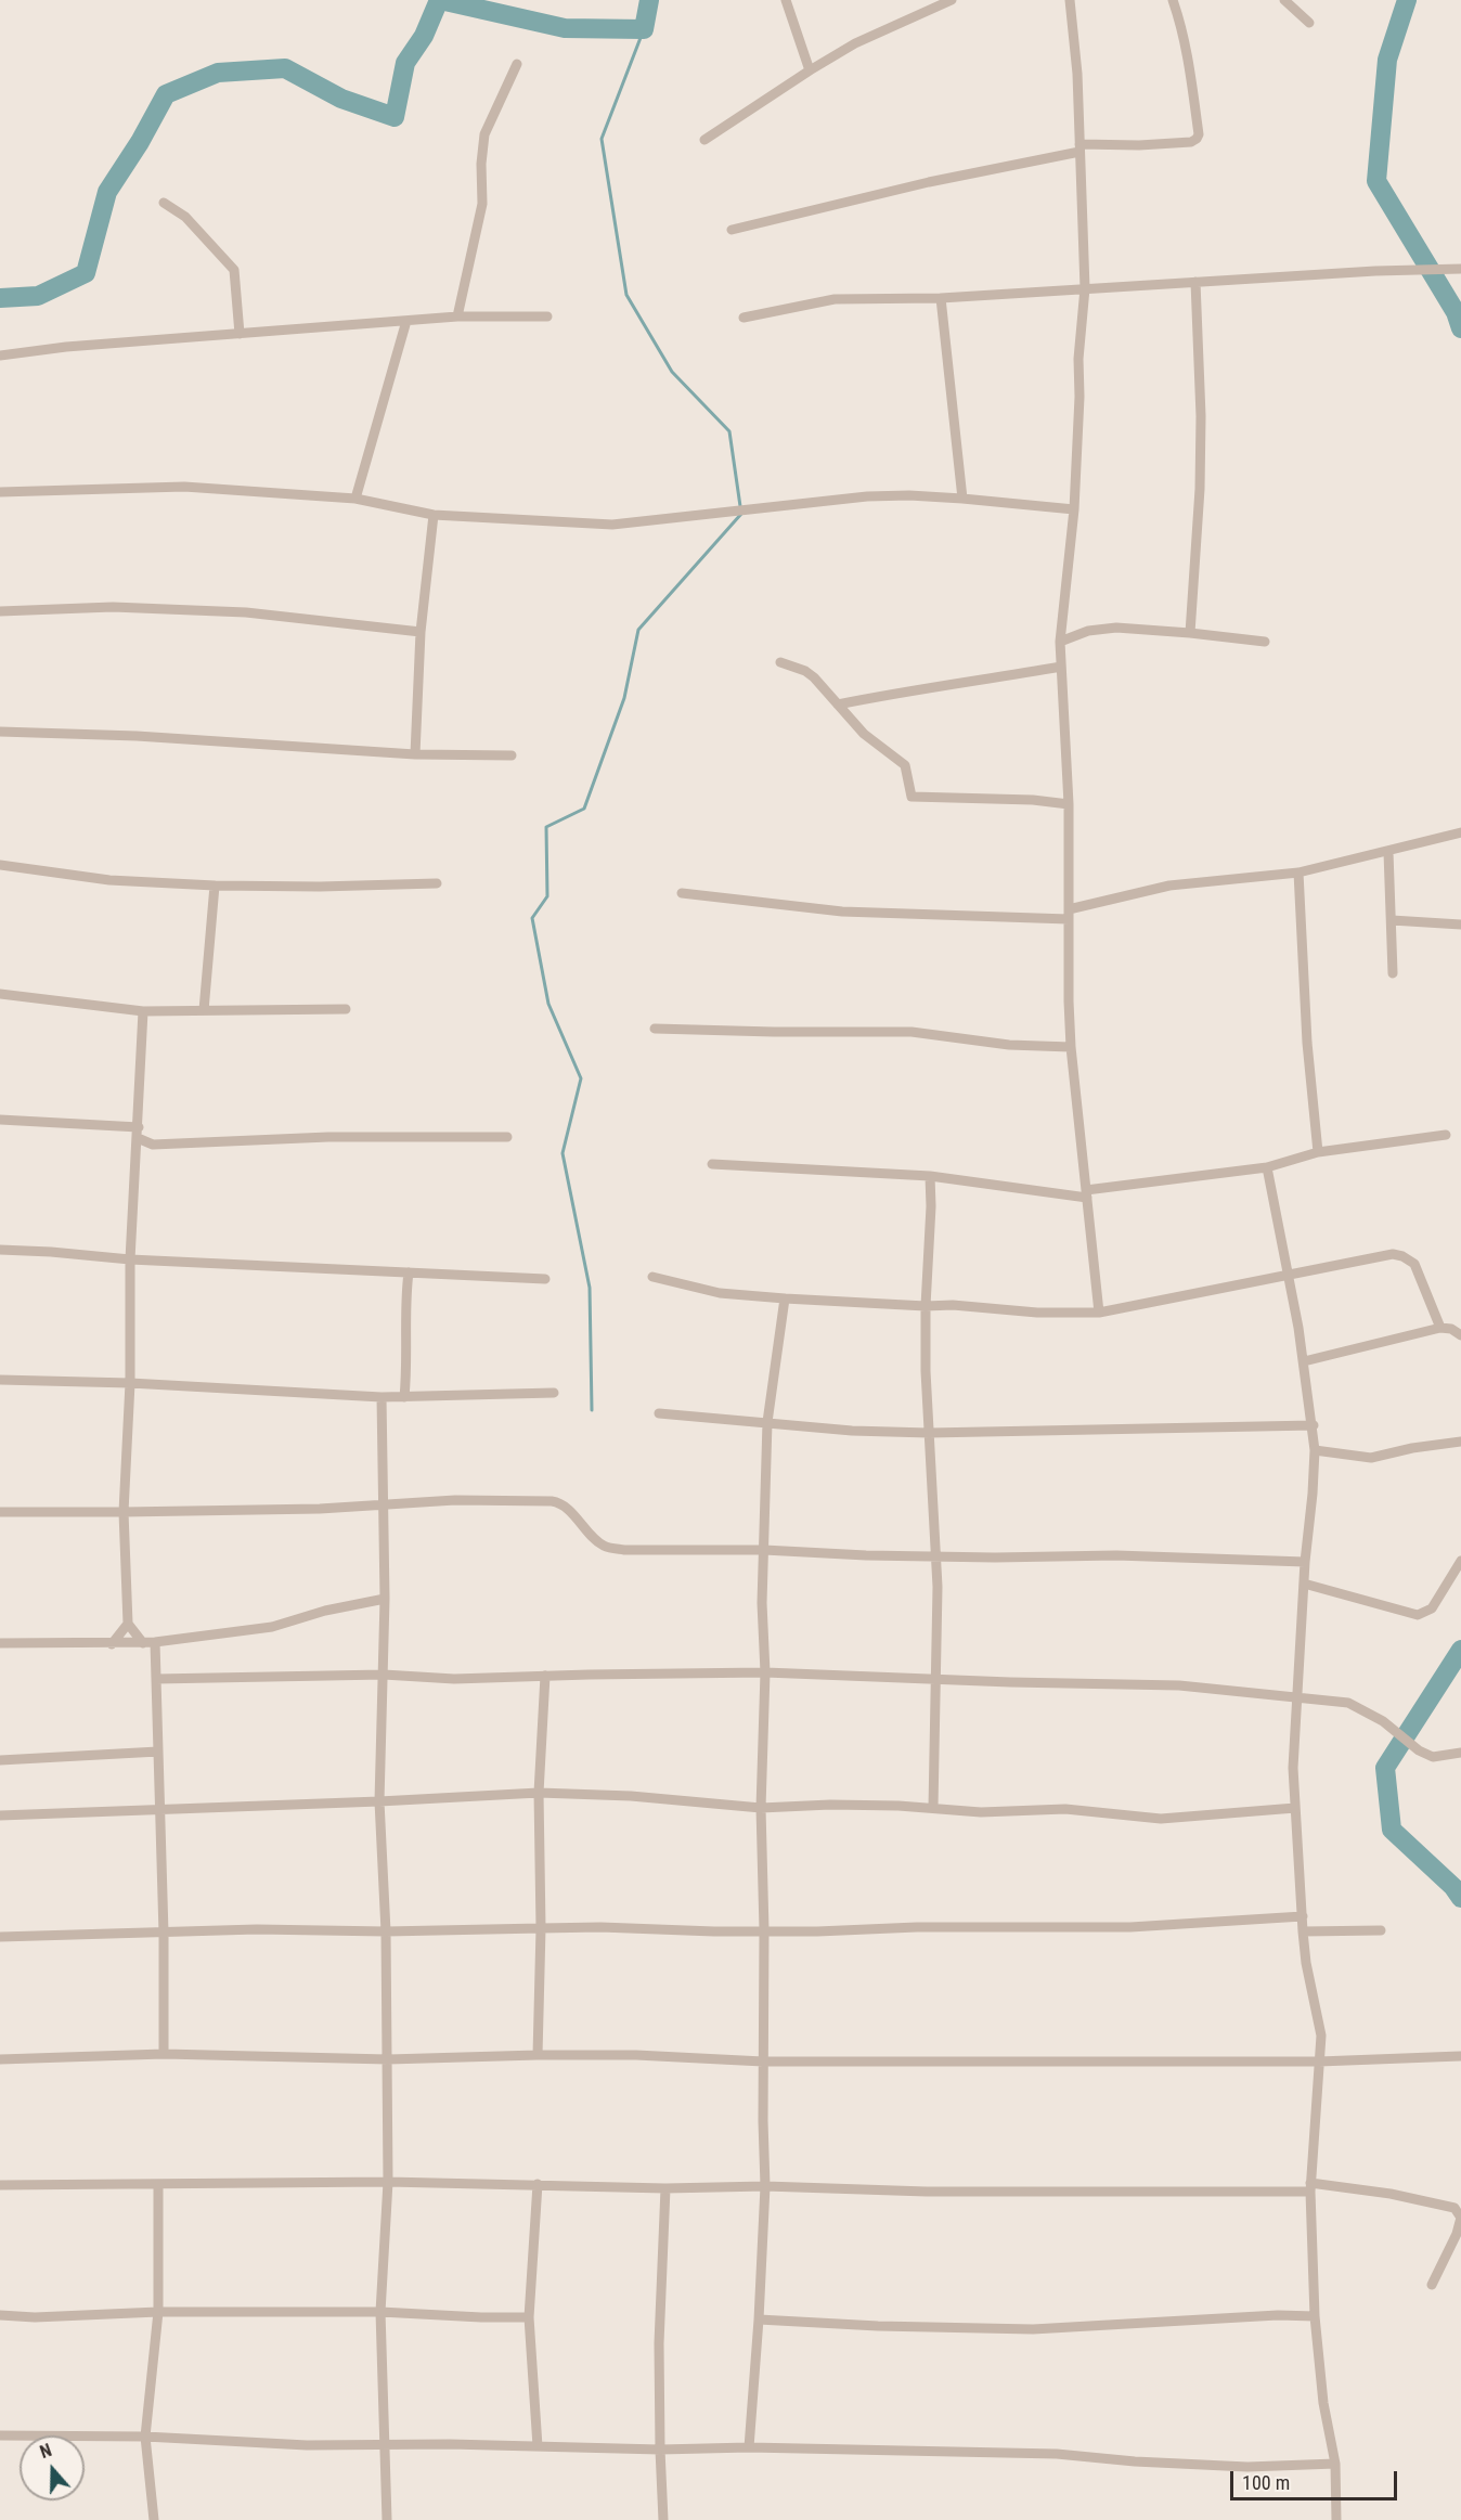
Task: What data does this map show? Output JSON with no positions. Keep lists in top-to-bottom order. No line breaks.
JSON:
{"scale_bar":"100 m","north":"top"}
